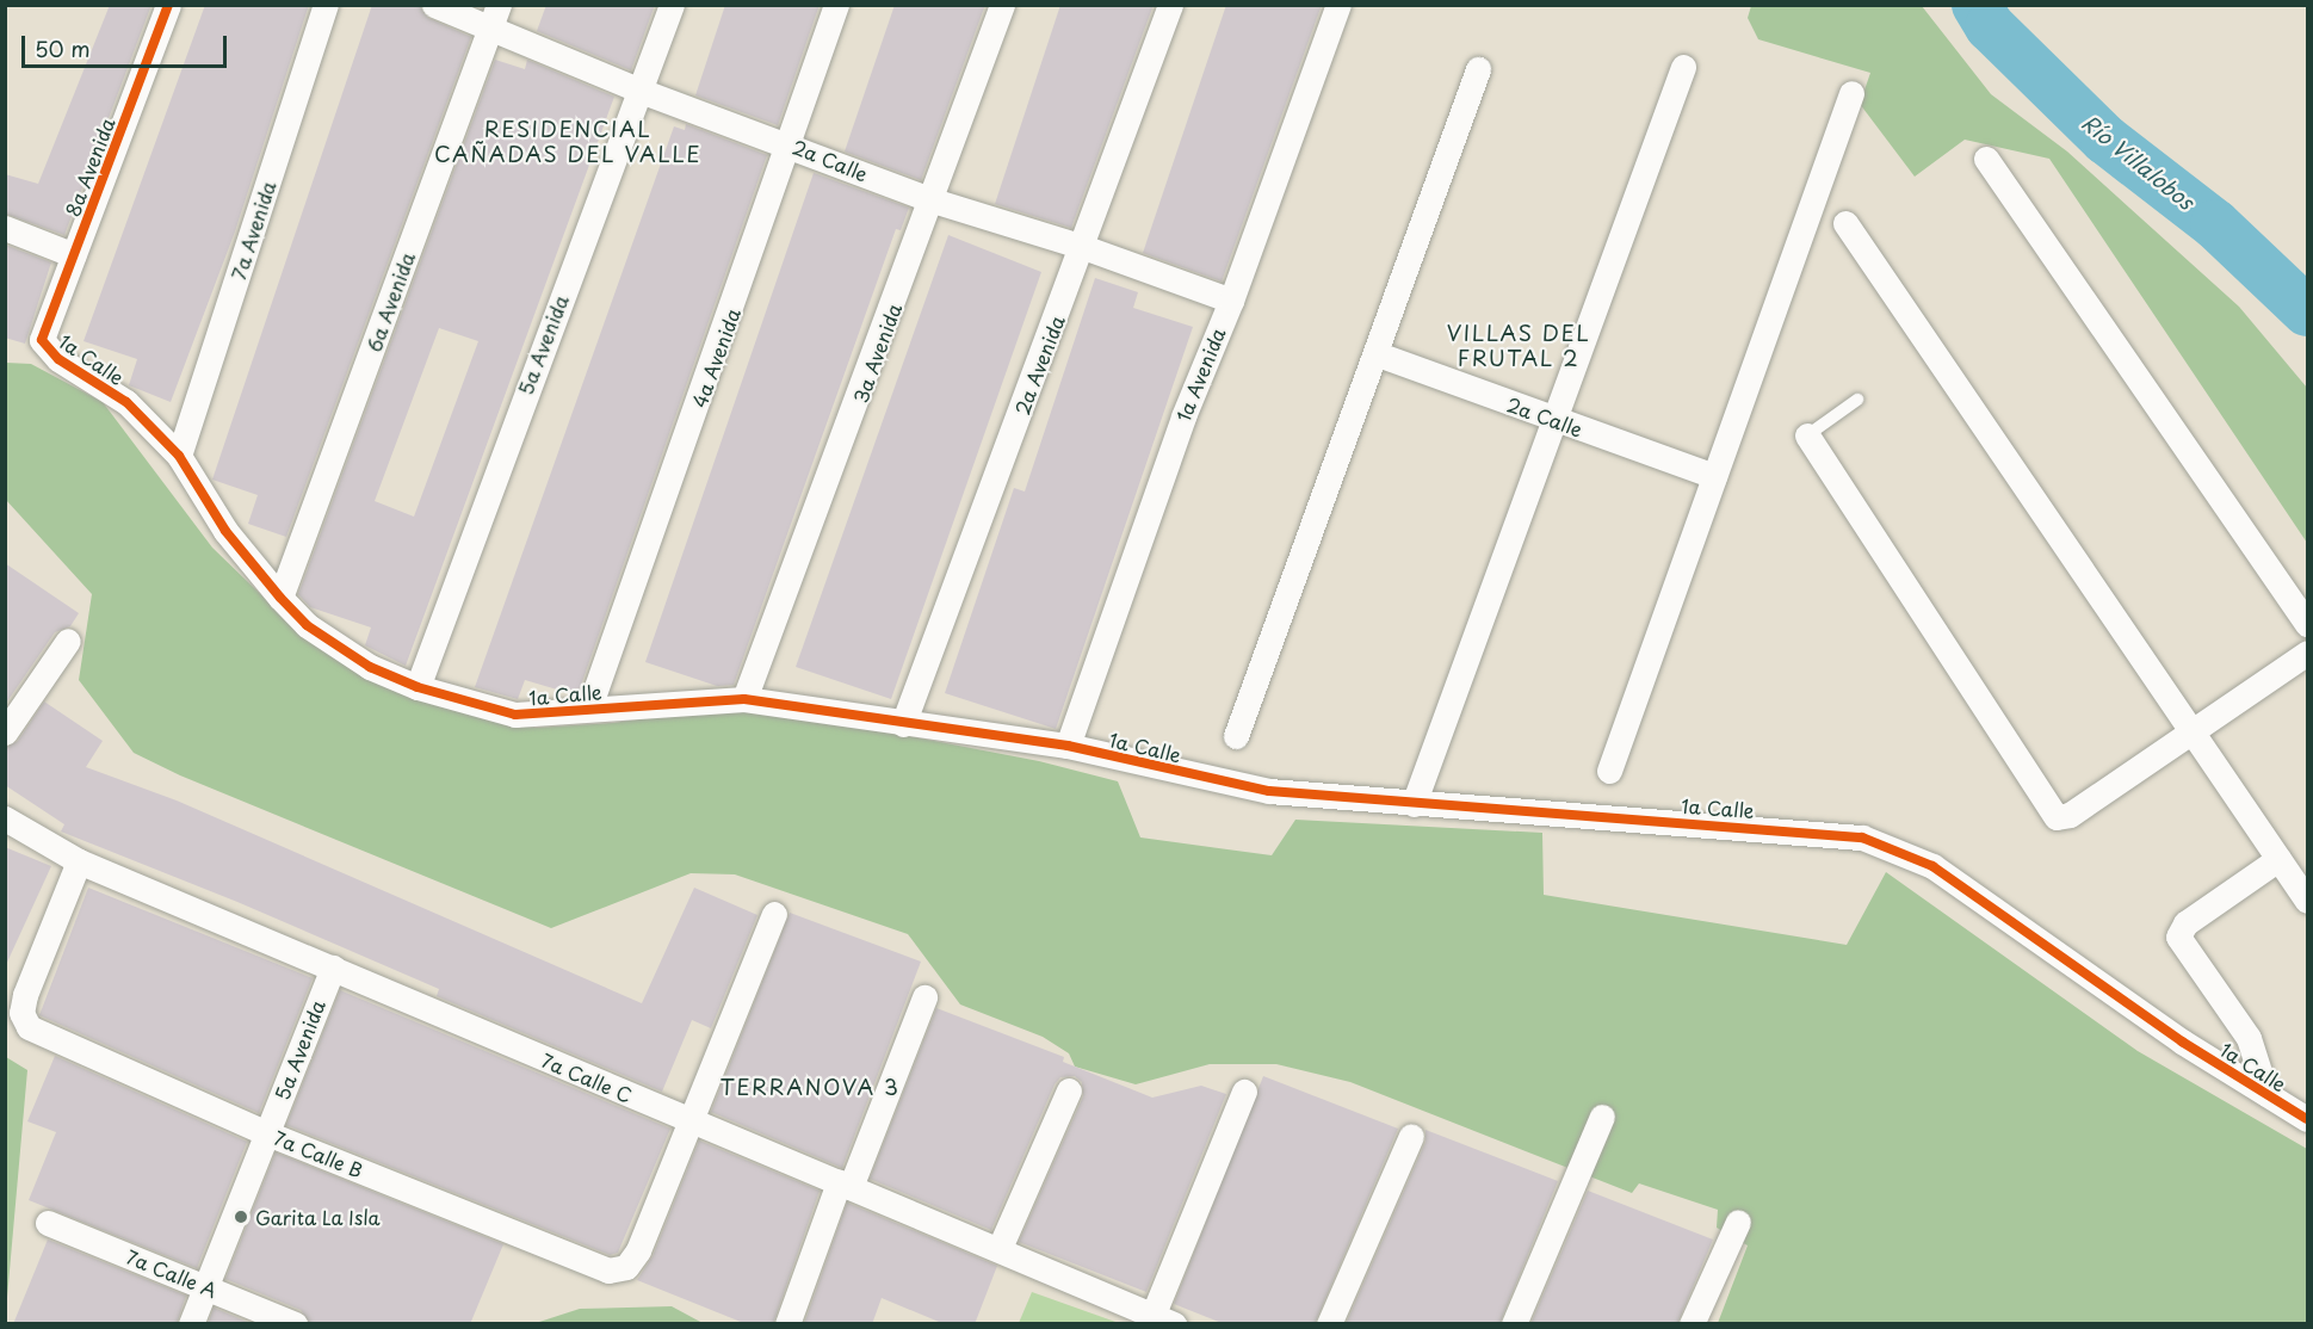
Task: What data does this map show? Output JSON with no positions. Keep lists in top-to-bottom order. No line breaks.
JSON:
{"streets":{"street":["2a Calle","8a Avenida","7a Avenida","6a Avenida","5a Avenida","3a Avenida","4a Avenida","1a Calle","2a Avenida","1a Avenida","7a Calle C","7a Calle B","7a Calle A"]},"crossings":[["2a Calle","6a Avenida"],["2a Calle","5a Avenida"],["2a Calle","3a Avenida"],["2a Calle","4a Avenida"],["2a Calle","2a Avenida"],["2a Calle","1a Avenida"],["8a Avenida","1a Calle"],["7a Avenida","1a Calle"],["6a Avenida","1a Calle"],["5a Avenida","1a Calle"],["5a Avenida","7a Calle C"],["5a Avenida","7a Calle B"],["5a Avenida","7a Calle A"],["3a Avenida","1a Calle"],["4a Avenida","1a Calle"],["1a Calle","2a Avenida"],["1a Calle","1a Avenida"],["7a Calle C","7a Calle B"]],"districts":["RESIDENCIAL CAÑADAS DEL VALLE","VILLAS DEL FRUTAL 2","TERRANOVA 3"],"water":["Río Villalobos"],"places":["Garita La Isla"],"scale_bar":"50 m"}
